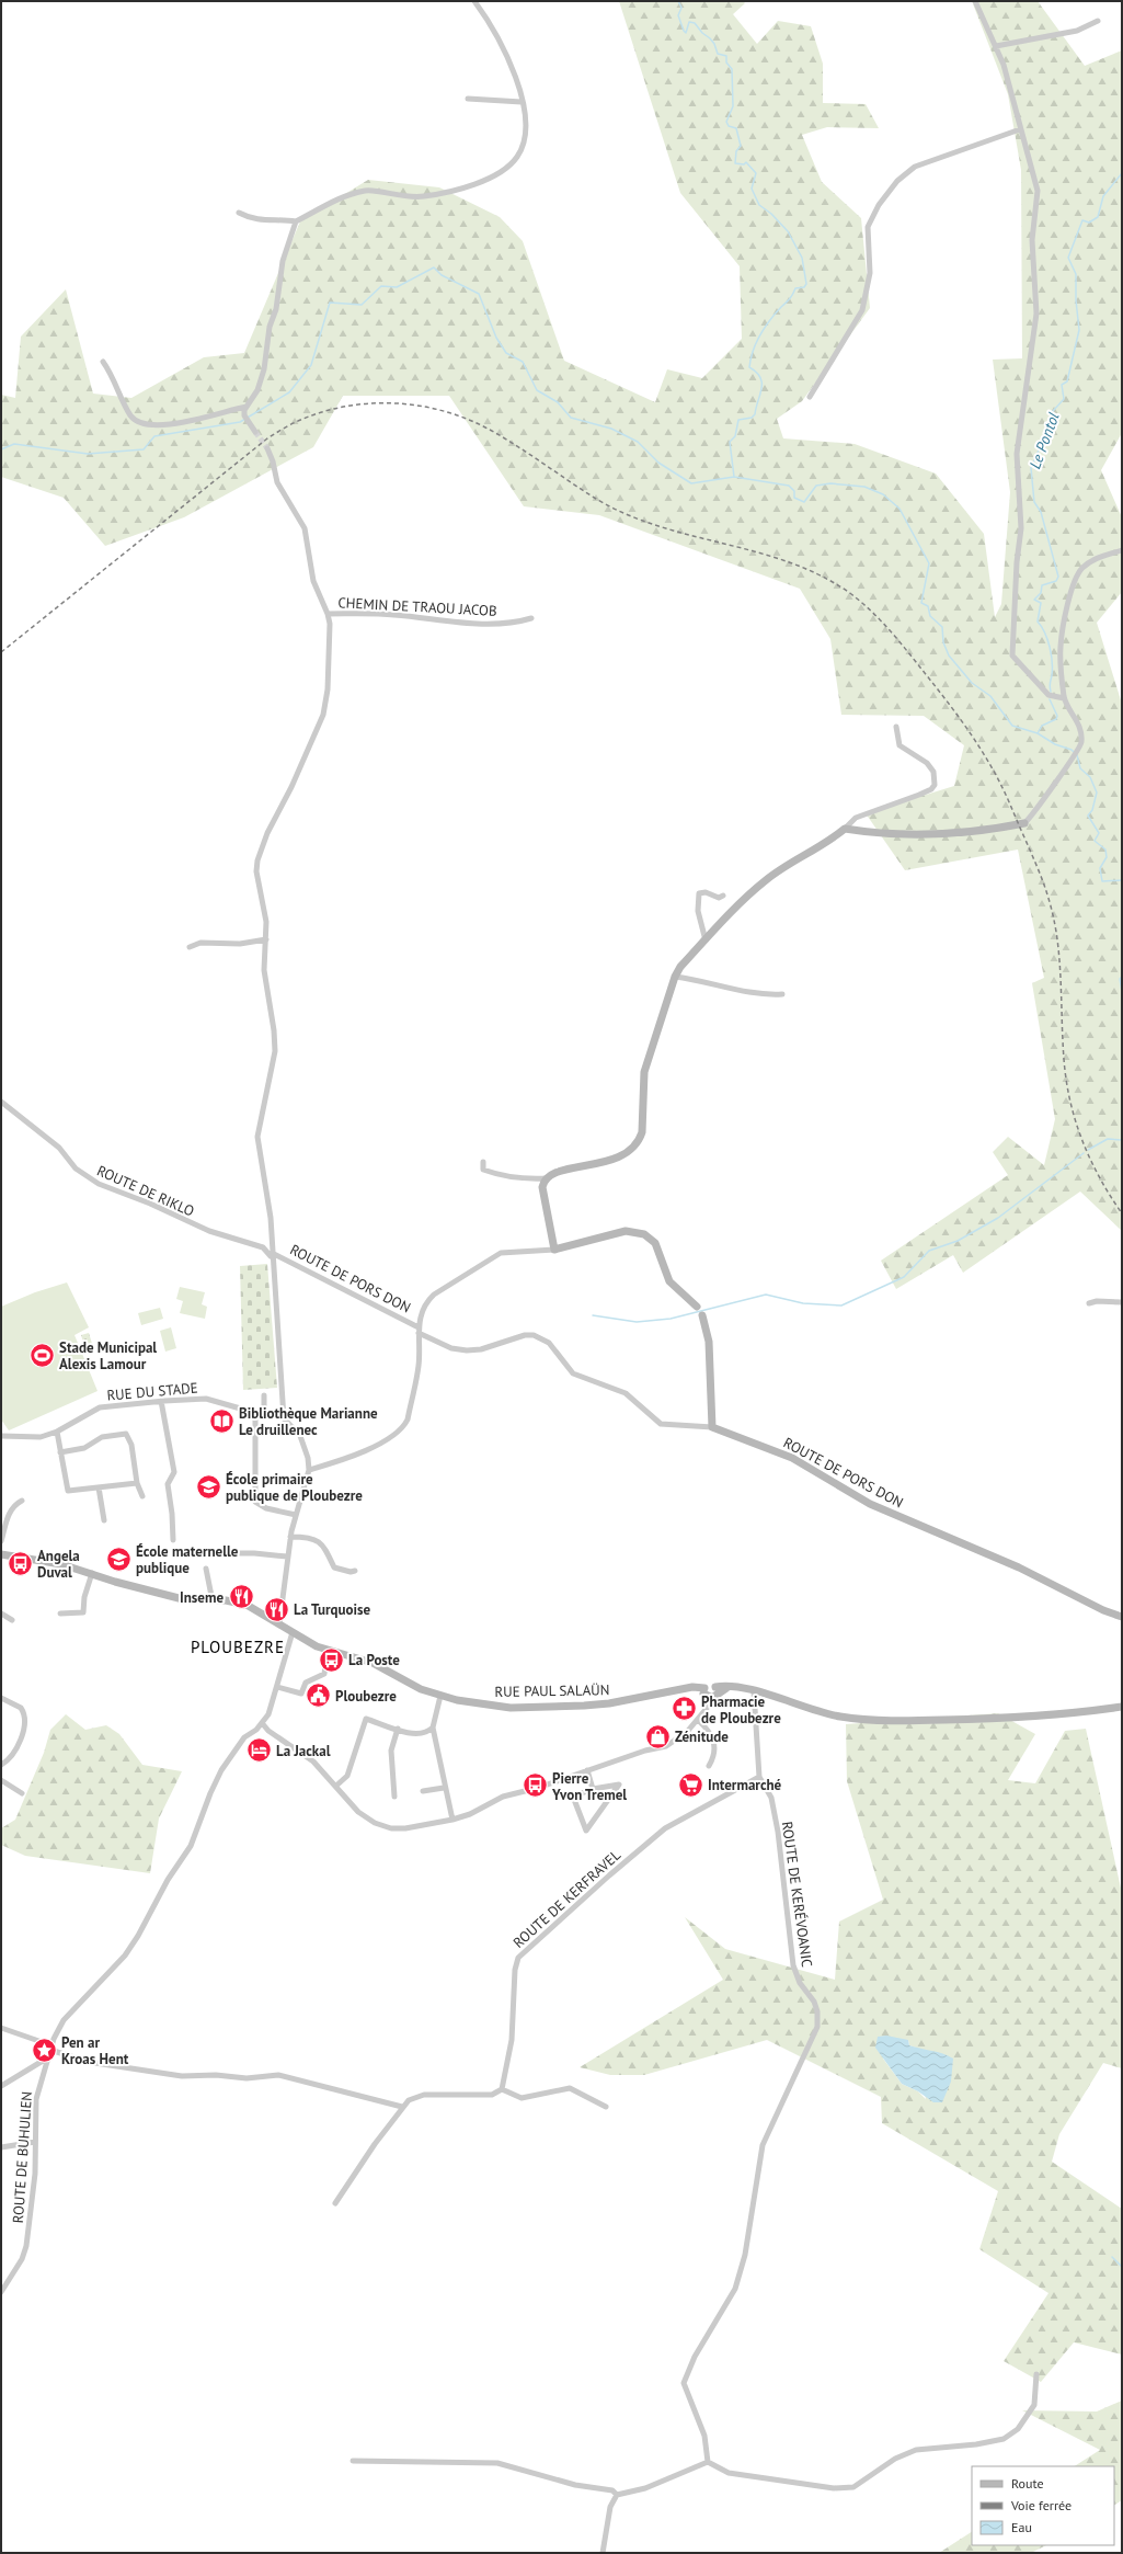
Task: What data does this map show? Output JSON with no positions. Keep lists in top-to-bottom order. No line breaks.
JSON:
{"streets":{"street":["CHEMIN DE TRAOU JACOB","ROUTE DE RIKLO","ROUTE DE PORS DON","RUE DU STADE","RUE PAUL SALAÜN","ROUTE DE KERÉVOANIC","ROUTE DE KERFRAVEL","ROUTE DE BUHULIEN"]},"crossings":[["ROUTE DE KERÉVOANIC","ROUTE DE KERFRAVEL"]],"districts":["PLOUBEZRE"],"water":["Le Pontol"],"places":{"sports":["Stade Municipal Alexis Lamour"],"library":["Bibliothèque Marianne Le druillenec"],"school or university":["École primaire publique de Ploubezre","École maternelle publique"],"bus stop":["Angela Duval","La Poste","Pierre Yvon Tremel"],"restaurant":["Inseme","La Turquoise"],"public building":["Ploubezre"],"pharmacy":["Pharmacie de Ploubezre"],"shop":["Zénitude"],"hotel":["La Jackal"],"supermarket":["Intermarché"],"place":["Pen ar Kroas Hent"]},"legend":["Route","Voie ferrée","Eau"]}
